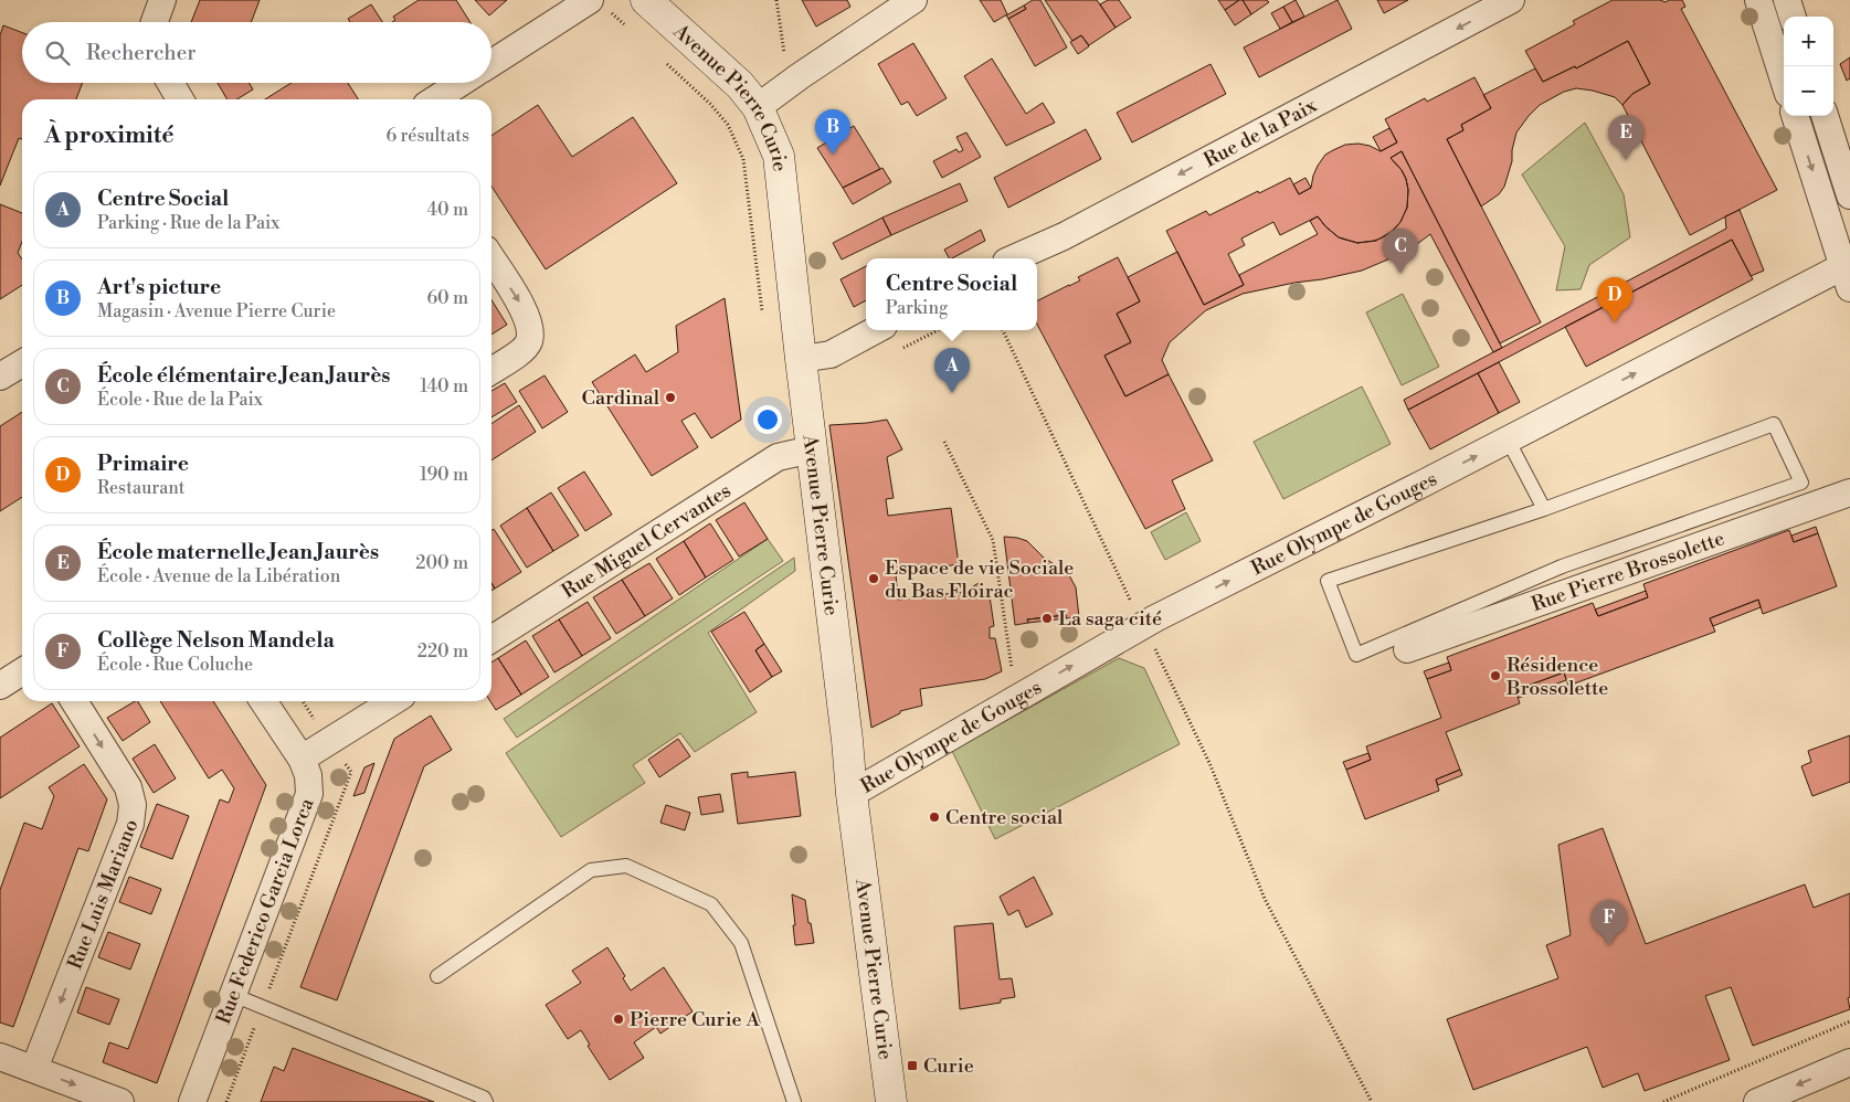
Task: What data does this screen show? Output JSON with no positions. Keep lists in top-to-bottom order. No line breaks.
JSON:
{"streets":{"street":["Avenue Pierre Curie","Rue de la Paix","Rue Olympe de Gouges","Rue Miguel Cervantes","Rue Pierre Brossolette","Rue Luis Mariano","Rue Federico Garcia Lorca"]},"crossings":[["Avenue Pierre Curie","Rue Olympe de Gouges"],["Avenue Pierre Curie","Rue Miguel Cervantes"]],"one_way":["Rue de la Paix","Rue Olympe de Gouges","Rue Luis Mariano"],"places":{"other":["Cardinal","Espace de vie Sociale du Bas Floirac","La saga cité","Résidence Brossolette","Centre social","Pierre Curie A"],"transit":["Curie"]},"page":{"map_buttons":["+","−"],"search":"Rechercher","heading":["À proximité","6 résultats"],"pins":["B","E","C","D","A","F"],"list":[{"mark":"A","name":"Centre Social","note":"Parking · Rue de la Paix","value":"40 m"},{"mark":"B","name":"Art's picture","note":"Magasin · Avenue Pierre Curie","value":"60 m"},{"mark":"C","name":"École élémentaire Jean Jaurès","note":"École · Rue de la Paix","value":"140 m"},{"mark":"D","name":"Primaire","note":"Restaurant","value":"190 m"},{"mark":"E","name":"École maternelle Jean Jaurès","note":"École · Avenue de la Libération","value":"200 m"},{"mark":"F","name":"Collège Nelson Mandela","note":"École · Rue Coluche","value":"220 m"}],"popup":["Centre Social","Parking"]}}
